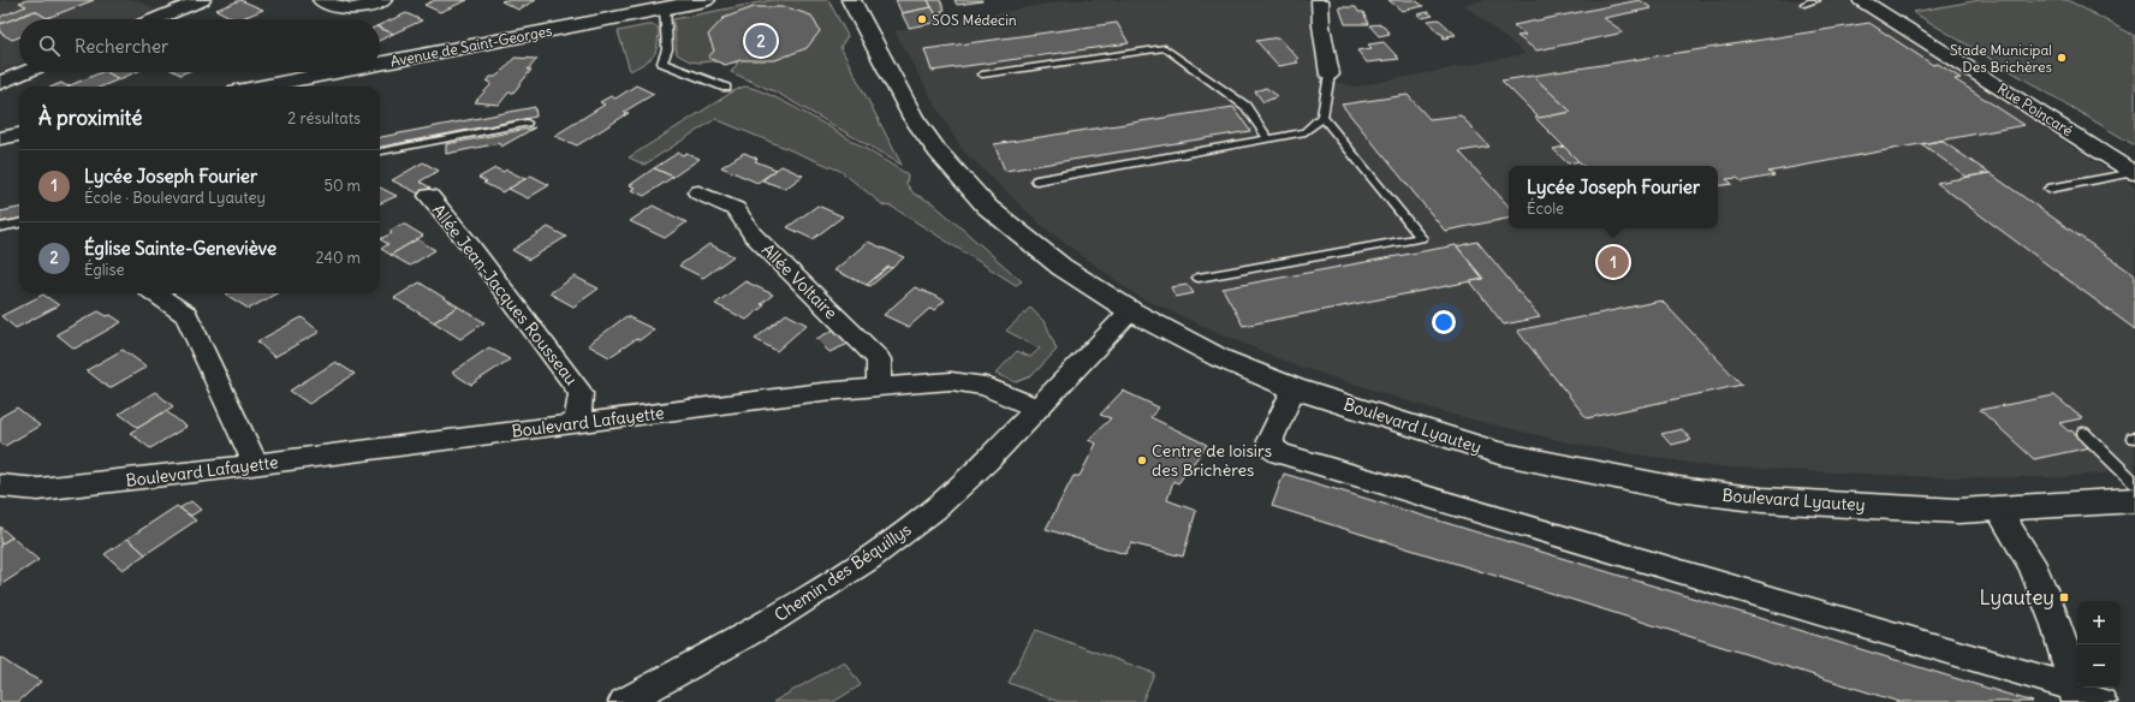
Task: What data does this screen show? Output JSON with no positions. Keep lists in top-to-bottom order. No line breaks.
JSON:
{"streets":{"main road":["Avenue de Saint-Georges","Boulevard Lyautey"],"street":["Rue Poincaré","Allée Voltaire","Allée Jean-Jacques Rousseau","Boulevard Lafayette","Chemin des Béquillys"]},"crossings":[["Allée Voltaire","Boulevard Lafayette"],["Allée Jean-Jacques Rousseau","Boulevard Lafayette"],["Boulevard Lafayette","Chemin des Béquillys"]],"places":{"other":["SOS Médecin","Stade Municipal Des Brichères","Centre de loisirs des Brichères"],"transit":["Lyautey"]},"page":{"search":"Rechercher","pins":["2","1"],"heading":["À proximité","2 résultats"],"list":[{"mark":"1","name":"Lycée Joseph Fourier","note":"École · Boulevard Lyautey","value":"50 m"},{"mark":"2","name":"Église Sainte-Geneviève","note":"Église","value":"240 m"}],"popup":["Lycée Joseph Fourier","École"],"map_buttons":["+","−"]}}
